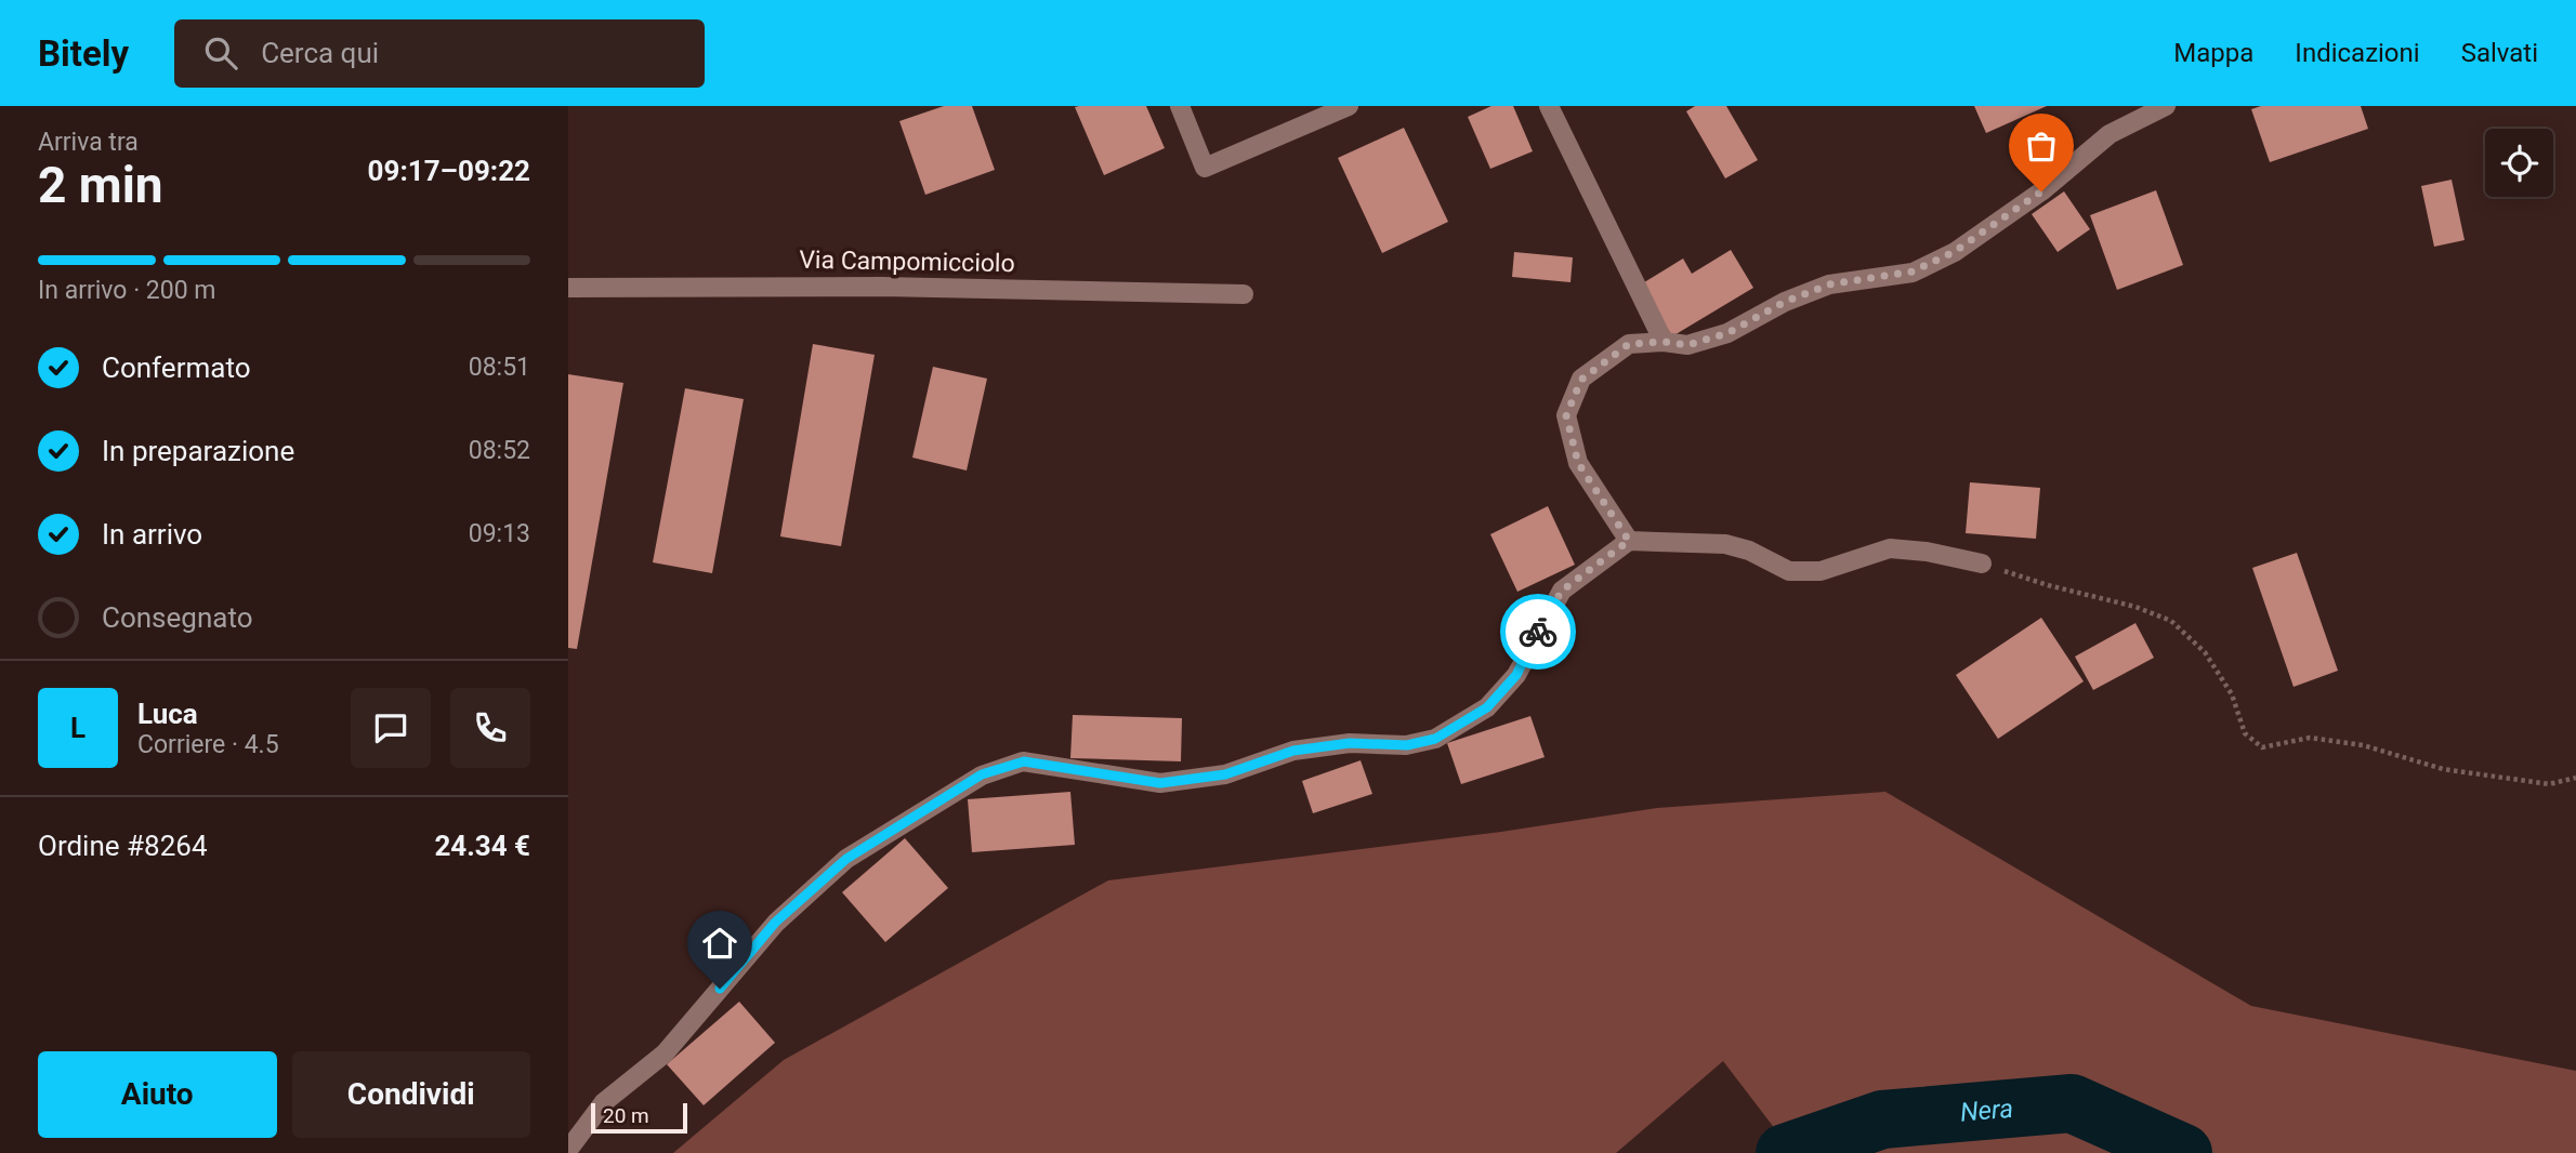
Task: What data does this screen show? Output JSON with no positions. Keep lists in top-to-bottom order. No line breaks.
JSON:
{"streets":{"street":["Via Campomicciolo"]},"water":["Nera"],"scale_bar":"20 m","page":{"header":"Bitely","search":"Cerca qui","nav":["Mappa","Indicazioni","Salvati"],"heading":["2 min","Arriva tra","09:17–09:22"],"panel":["Luca","Corriere · 4.5","Ordine #8264","24.34 €"],"bar":"In arrivo · 200 m","list":[["Confermato","08:51"],["In preparazione","08:52"],["In arrivo","09:13"],"Consegnato"],"round":"L","buttons":["Aiuto","Condividi"],"scale":"20 m"}}
